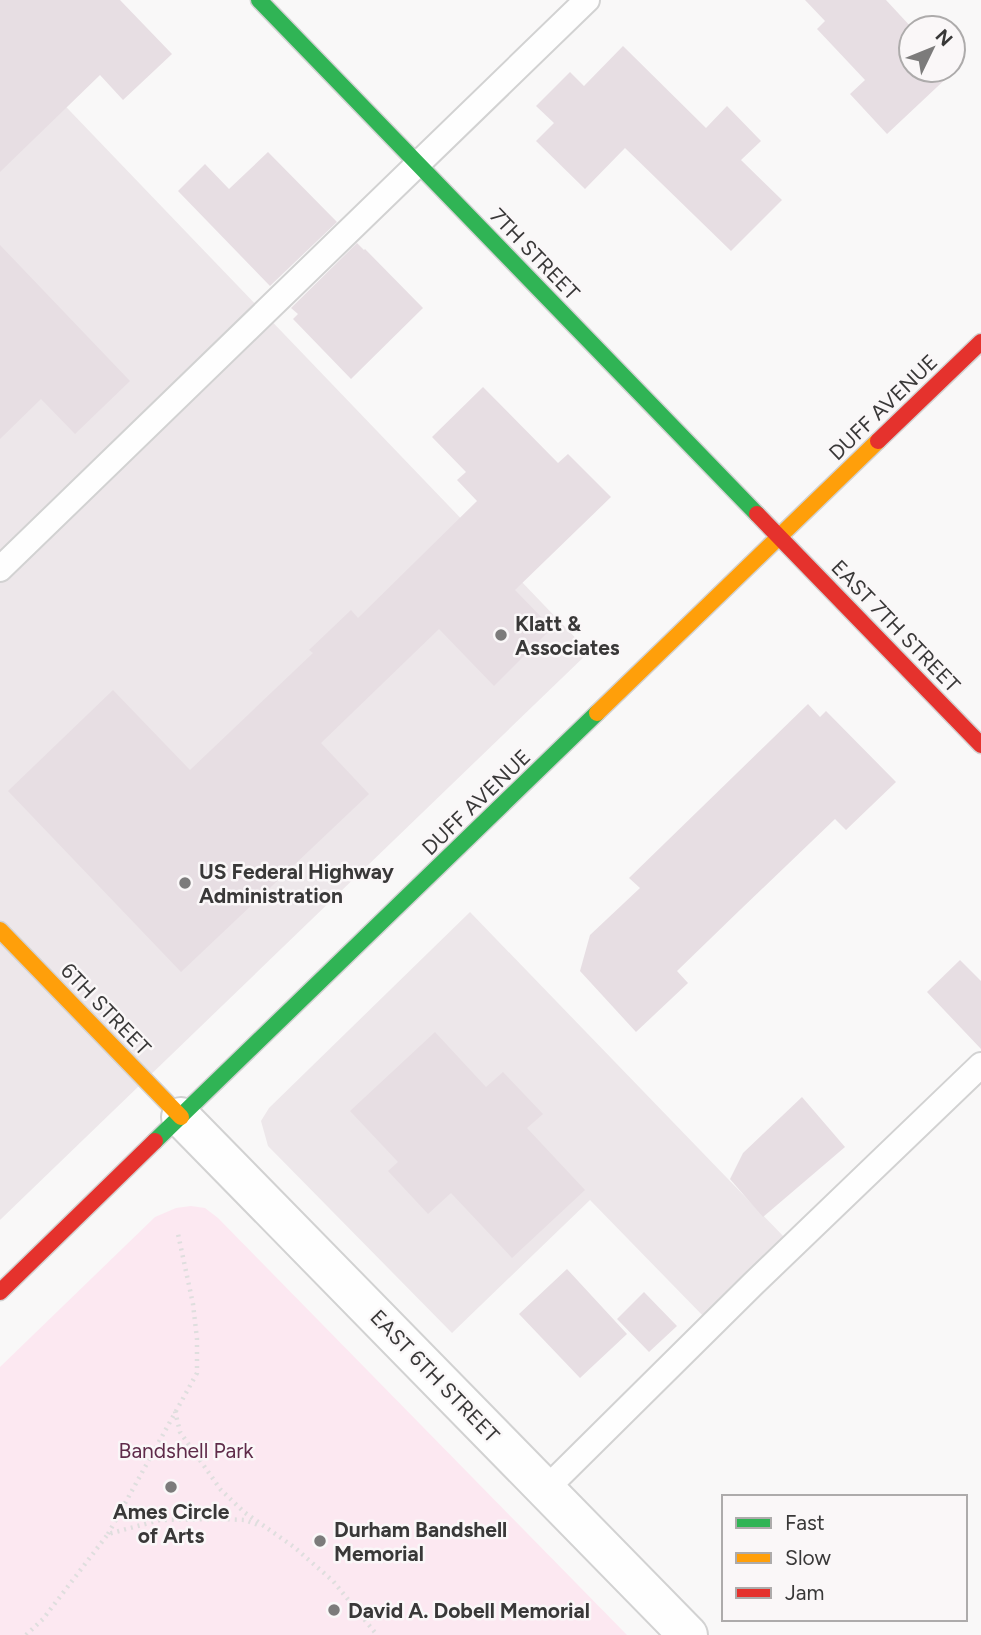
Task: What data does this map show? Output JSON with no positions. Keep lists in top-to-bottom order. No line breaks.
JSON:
{"streets":{"main road":["7TH STREET","DUFF AVENUE","EAST 7TH STREET","6TH STREET"],"street":["EAST 6TH STREET"]},"crossings":[["7TH STREET","DUFF AVENUE"],["7TH STREET","EAST 7TH STREET"],["DUFF AVENUE","EAST 7TH STREET"],["DUFF AVENUE","6TH STREET"],["DUFF AVENUE","EAST 6TH STREET"],["6TH STREET","EAST 6TH STREET"]],"parks":["Bandshell Park"],"places":["Klatt & Associates","US Federal Highway Administration","Ames Circle of Arts","Durham Bandshell Memorial","David A. Dobell Memorial"],"legend":["Fast","Slow","Jam"],"north":"top right"}
